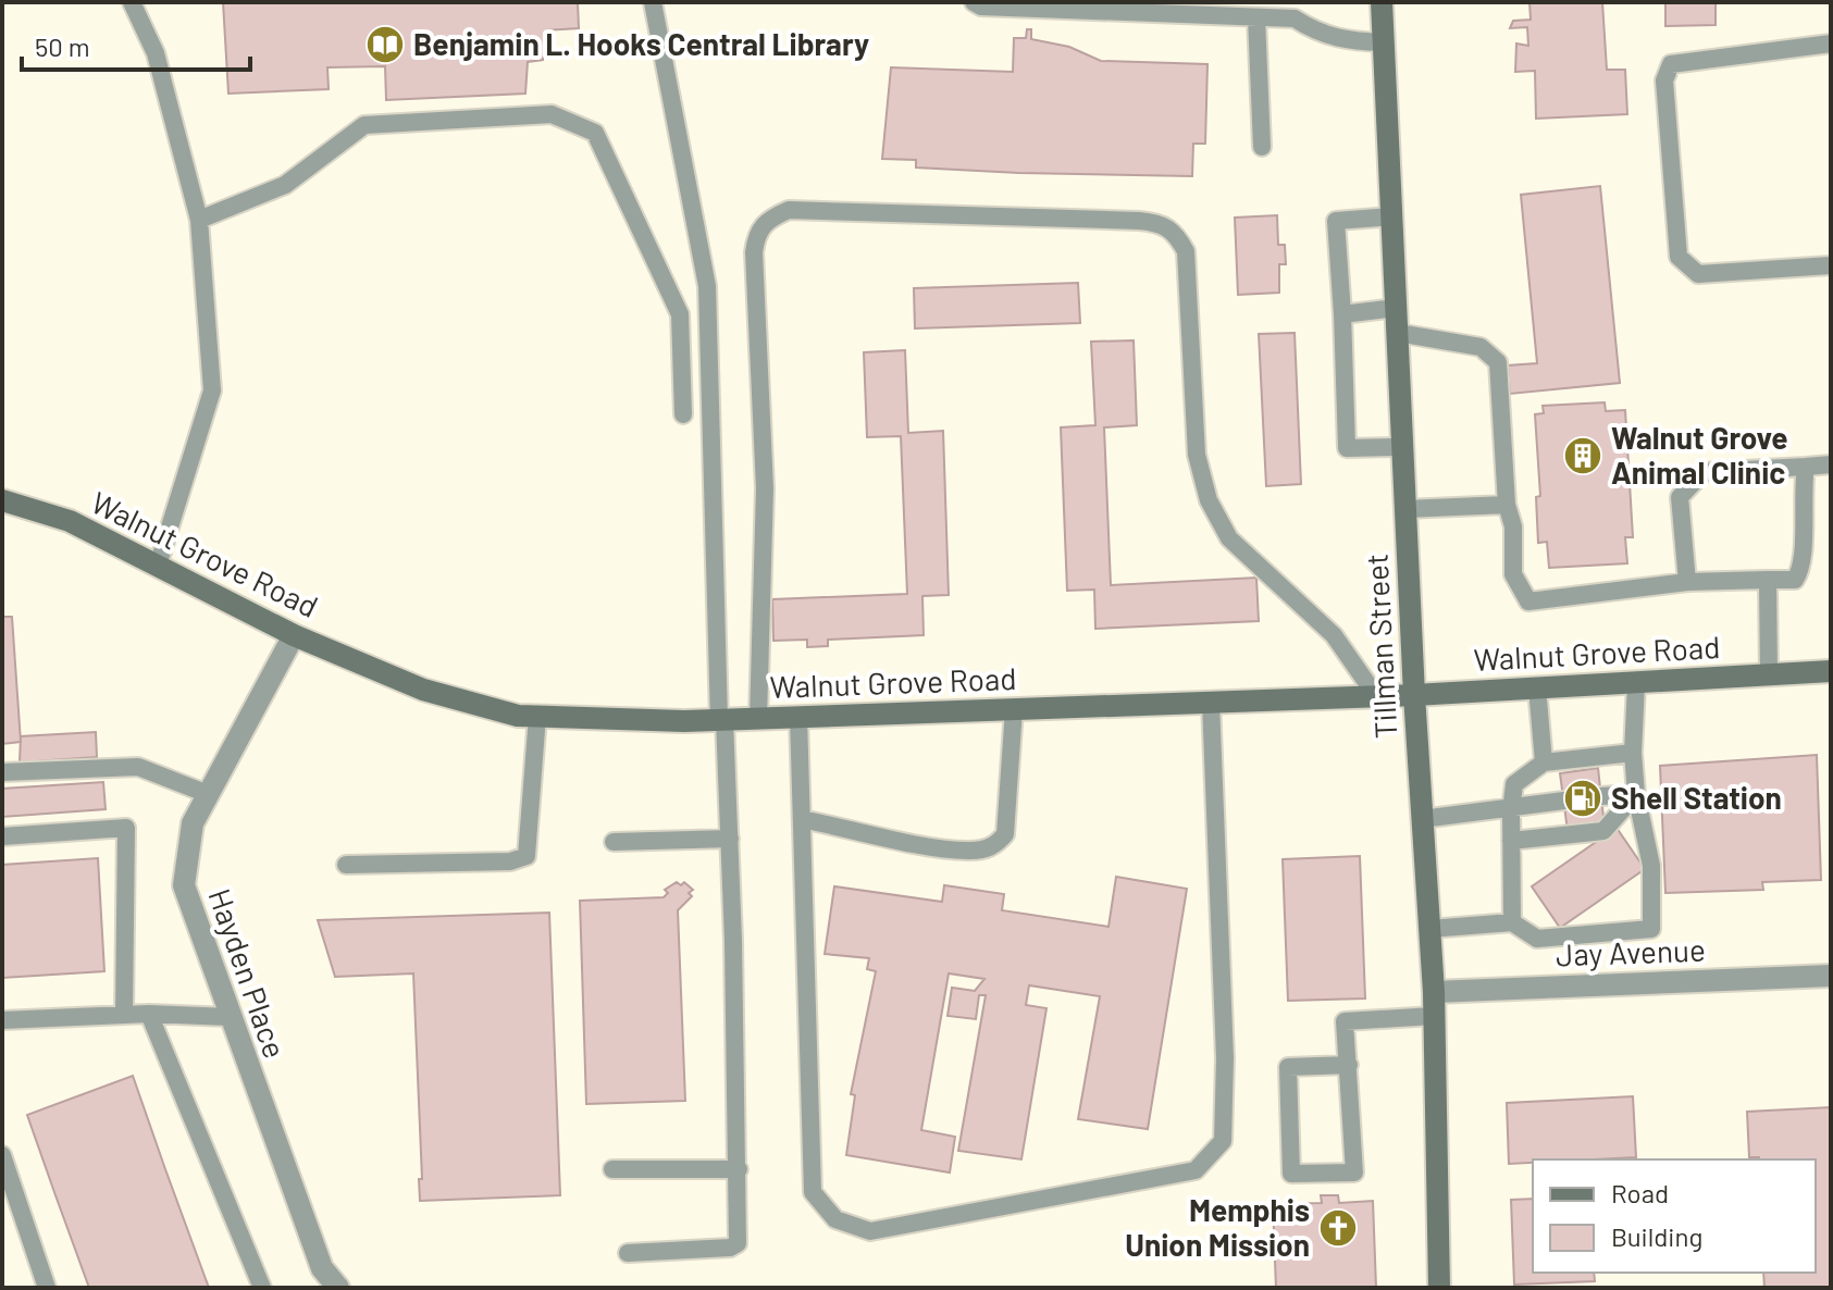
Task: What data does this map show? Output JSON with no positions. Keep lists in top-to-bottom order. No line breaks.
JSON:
{"streets":{"main road":["Walnut Grove Road","Tillman Street"],"street":["Jay Avenue","Hayden Place"]},"crossings":[["Walnut Grove Road","Tillman Street"],["Walnut Grove Road","Hayden Place"],["Tillman Street","Jay Avenue"]],"places":{"library":["Benjamin L. Hooks Central Library"],"building":["Walnut Grove Animal Clinic"],"fuel station":["Shell Station"],"church":["Memphis Union Mission"]},"legend":["Road","Building"],"scale_bar":"50 m"}
